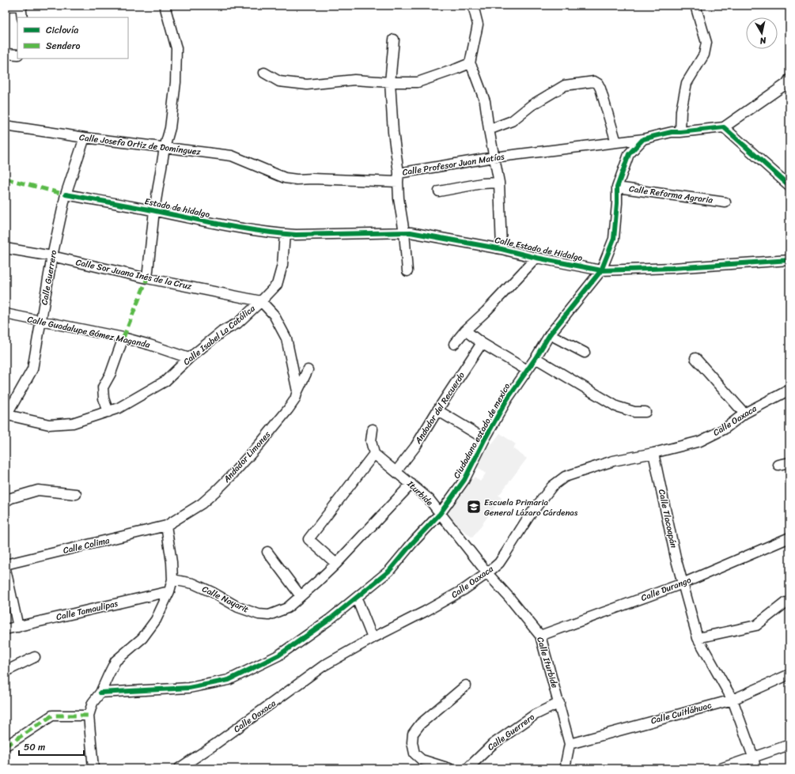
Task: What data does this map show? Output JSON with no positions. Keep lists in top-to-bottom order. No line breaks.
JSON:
{"streets":{"street":["Calle Josefa Ortiz de Domínguez","Calle Profesor Juan Matías","Calle Reforma Agraria","Estado de hidalgo","Calle Estado de Hidalgo","Calle Sor Juana Inés de la Cruz","Calle Guerrero","Calle Guadalupe Gómez Maganda","Calle Isabel La Católica","Andador del Recuerdo","Calle Oaxaca","Ciudadano estado de mexico","Andador Limones","Iturbide","Calle Tlacoapán","Calle Colima","Calle Durango","Calle Nayarit","Calle Tamaulipas","Calle Iturbide","Calle Cuitláhuac"]},"crossings":[["Calle Josefa Ortiz de Domínguez","Calle Profesor Juan Matías"],["Calle Josefa Ortiz de Domínguez","Calle Guerrero"],["Calle Profesor Juan Matías","Ciudadano estado de mexico"],["Calle Reforma Agraria","Ciudadano estado de mexico"],["Estado de hidalgo","Calle Estado de Hidalgo"],["Estado de hidalgo","Calle Guerrero"],["Estado de hidalgo","Calle Isabel La Católica"],["Calle Estado de Hidalgo","Calle Isabel La Católica"],["Calle Estado de Hidalgo","Ciudadano estado de mexico"],["Calle Sor Juana Inés de la Cruz","Calle Guerrero"],["Calle Sor Juana Inés de la Cruz","Calle Isabel La Católica"],["Calle Guerrero","Calle Guadalupe Gómez Maganda"],["Calle Guerrero","Calle Isabel La Católica"],["Calle Guerrero","Calle Iturbide"],["Calle Guadalupe Gómez Maganda","Calle Isabel La Católica"],["Andador del Recuerdo","Iturbide"],["Calle Oaxaca","Iturbide"],["Calle Oaxaca","Calle Tlacoapán"],["Calle Oaxaca","Calle Iturbide"],["Ciudadano estado de mexico","Iturbide"],["Andador Limones","Calle Colima"],["Iturbide","Calle Nayarit"],["Iturbide","Calle Iturbide"],["Calle Tlacoapán","Calle Durango"],["Calle Tlacoapán","Calle Cuitláhuac"],["Calle Durango","Calle Iturbide"],["Calle Iturbide","Calle Cuitláhuac"]],"places":{"school or university":["Escuela Primaria General Lázaro Cárdenas"]},"legend":["Ciclovía","Sendero"],"scale_bar":"50 m","north":"bottom"}
